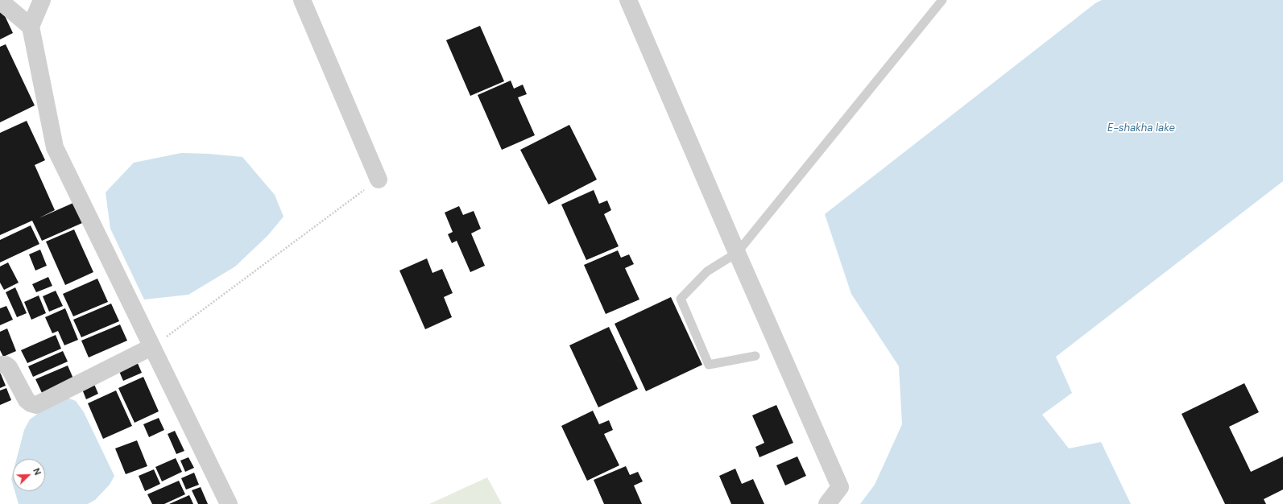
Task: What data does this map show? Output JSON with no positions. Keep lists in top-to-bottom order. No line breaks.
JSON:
{"water":["E-shakha lake"],"north":"top right"}
